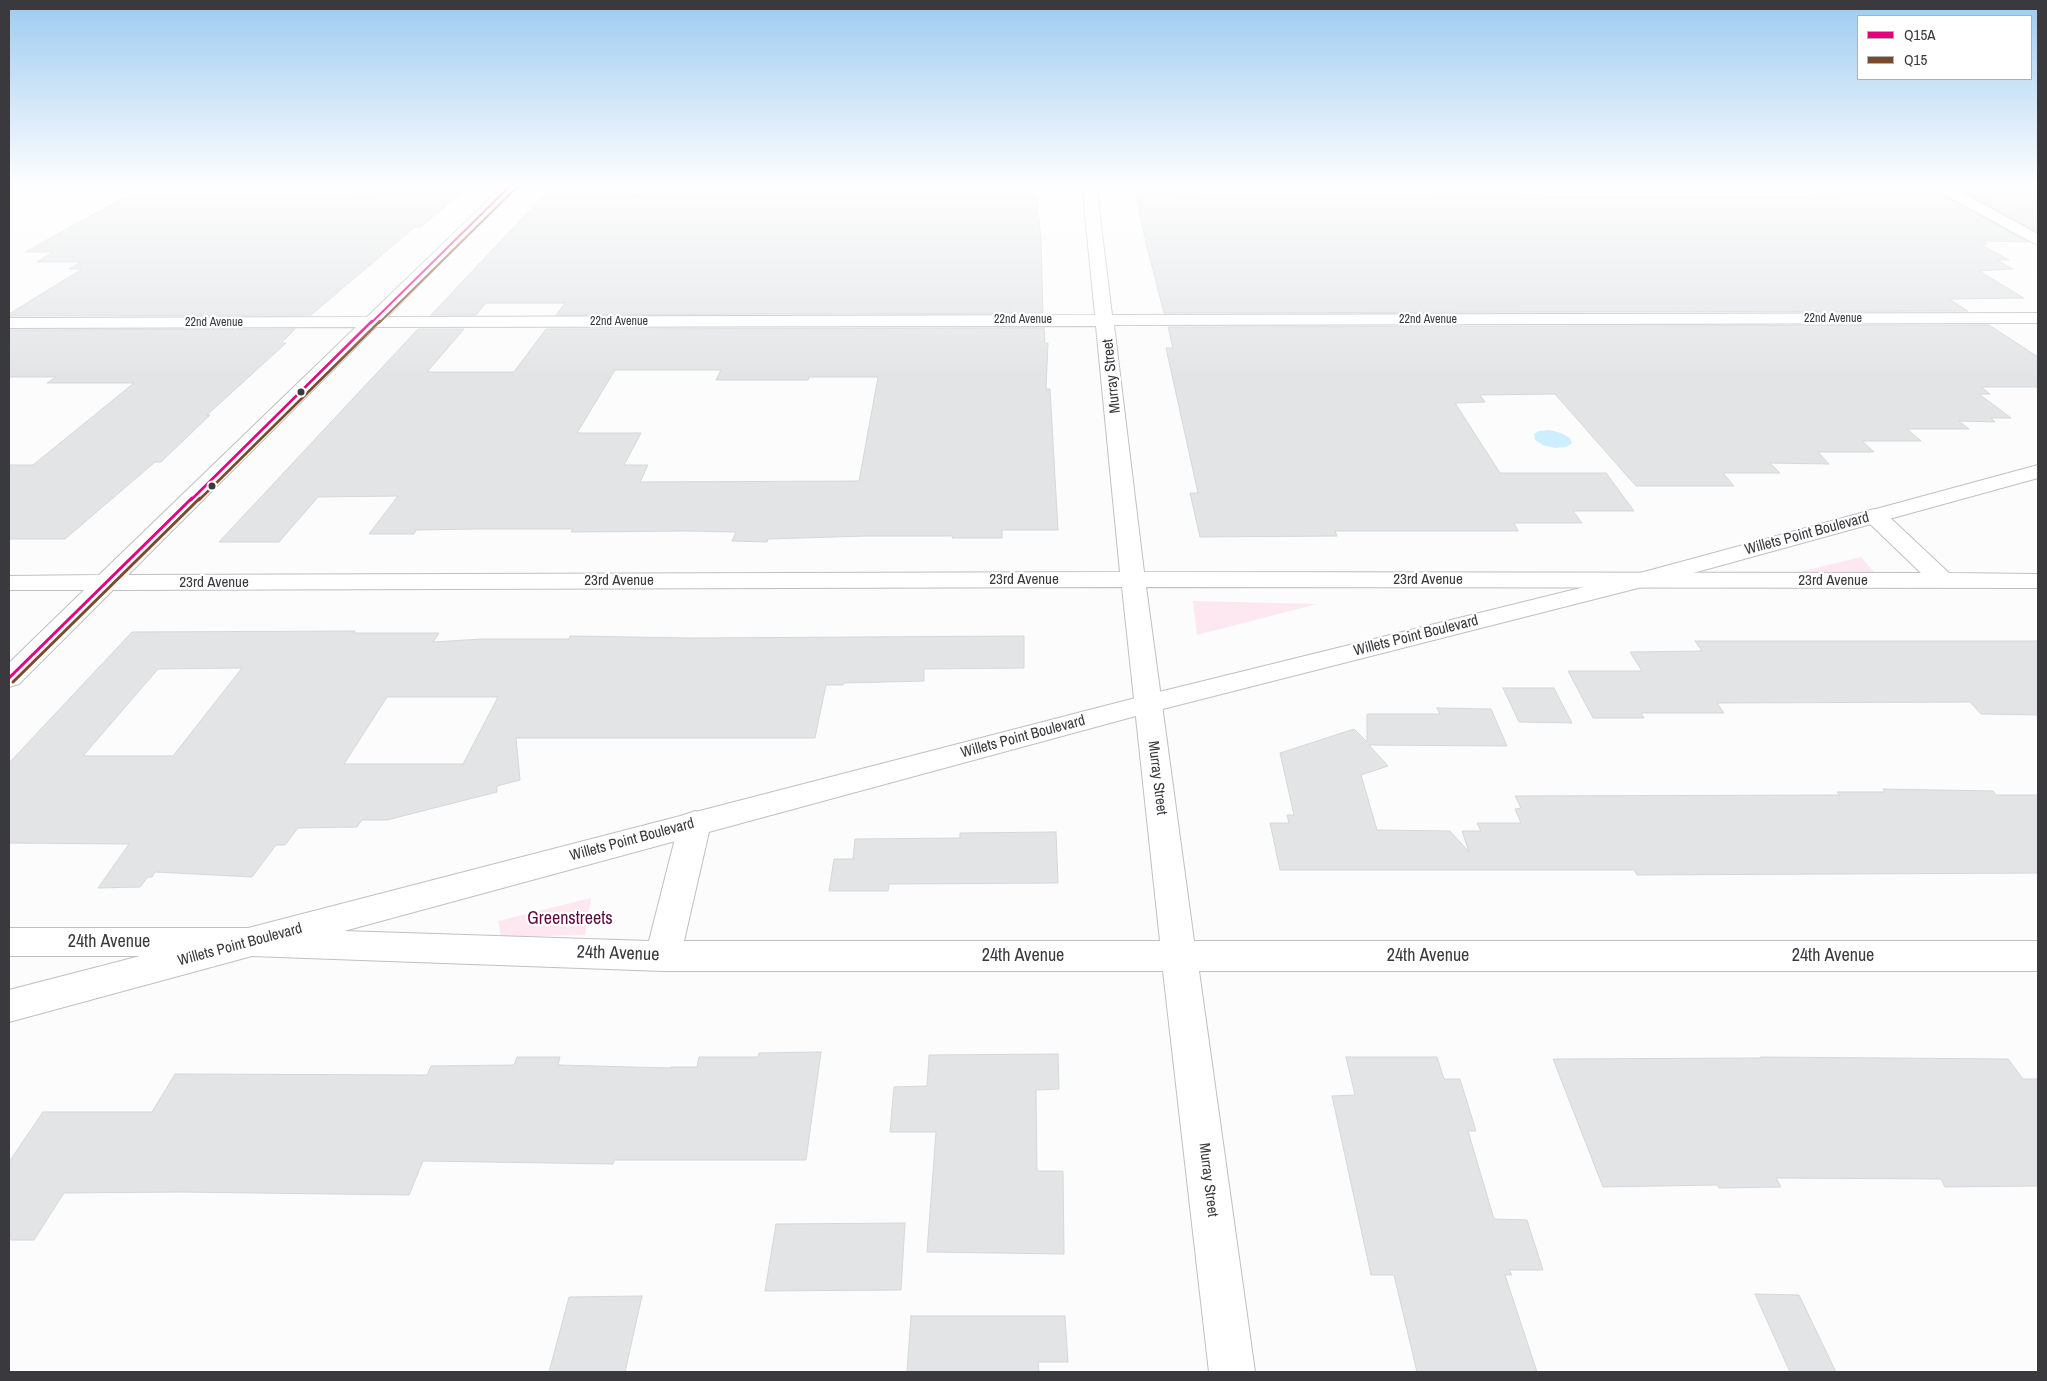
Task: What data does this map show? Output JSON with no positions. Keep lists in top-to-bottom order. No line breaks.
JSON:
{"streets":{"street":["22nd Avenue","Murray Street","Willets Point Boulevard","23rd Avenue","24th Avenue"]},"crossings":[["22nd Avenue","Murray Street"],["Murray Street","Willets Point Boulevard"],["Murray Street","23rd Avenue"],["Murray Street","24th Avenue"],["Willets Point Boulevard","23rd Avenue"],["Willets Point Boulevard","24th Avenue"]],"parks":["Greenstreets"],"lines":["transit line Q15A","transit line Q15"],"legend":["Q15A","Q15"]}
